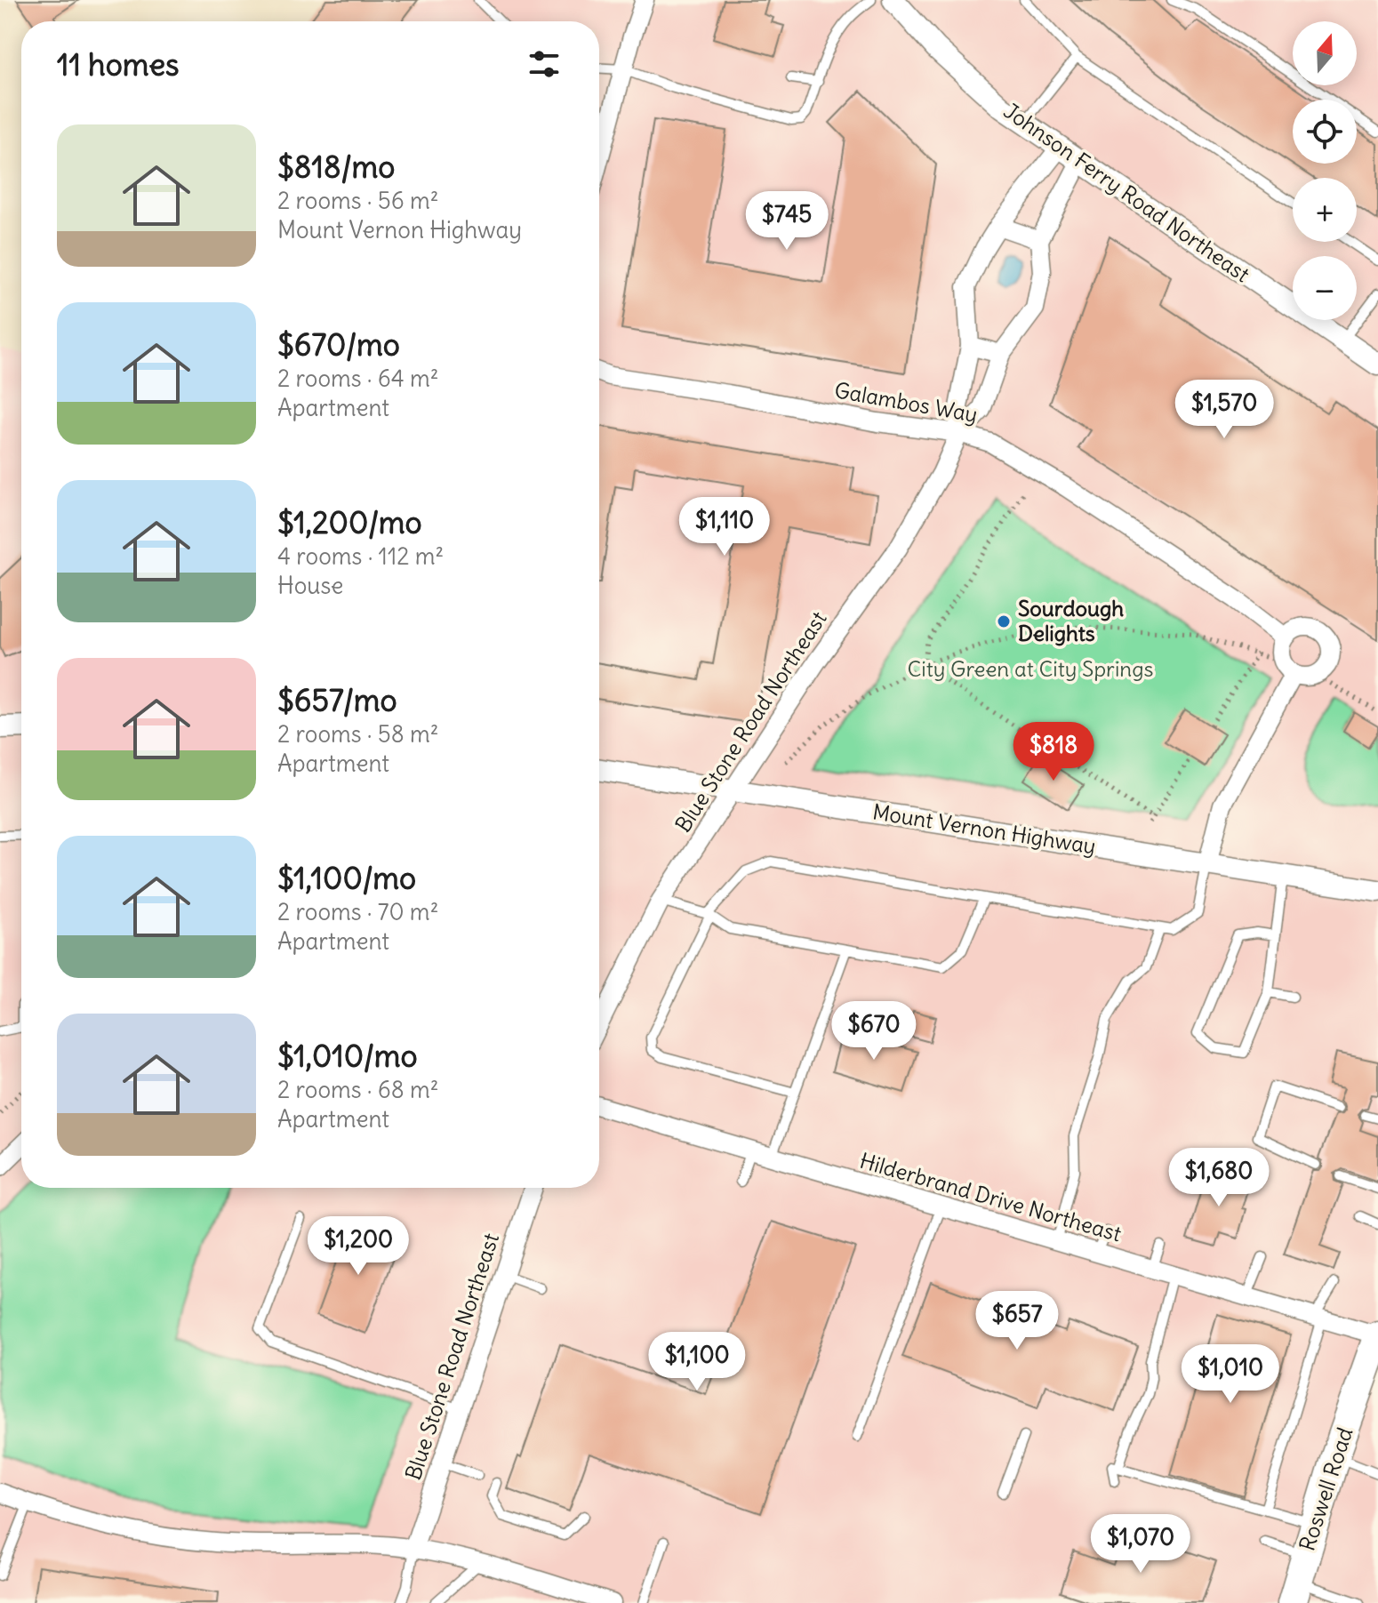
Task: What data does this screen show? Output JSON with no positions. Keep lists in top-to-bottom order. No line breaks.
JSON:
{"streets":{"main road":["Roswell Road"],"street":["Johnson Ferry Road Northeast","Galambos Way","Blue Stone Road Northeast","Mount Vernon Highway","Hilderbrand Drive Northeast"]},"crossings":[["Johnson Ferry Road Northeast","Blue Stone Road Northeast"],["Galambos Way","Blue Stone Road Northeast"],["Blue Stone Road Northeast","Mount Vernon Highway"],["Hilderbrand Drive Northeast","Roswell Road"]],"parks":["City Green at City Springs"],"places":["Sourdough Delights"],"north":"top","page":{"map_buttons":["+","−"],"heading":"11 homes","list":[{"name":"$818/mo","note":"2 rooms · 56 m² · Mount Vernon Highway"},{"name":"$670/mo","note":"2 rooms · 64 m² · Apartment"},{"name":"$1,200/mo","note":"4 rooms · 112 m² · House"},{"name":"$657/mo","note":"2 rooms · 58 m² · Apartment"},{"name":"$1,100/mo","note":"2 rooms · 70 m² · Apartment"},{"name":"$1,010/mo","note":"2 rooms · 68 m² · Apartment"}],"price":["$745","$1,570","$1,110","$818","$670","$1,680","$1,200","$657","$1,100","$1,010","$1,070"]}}
